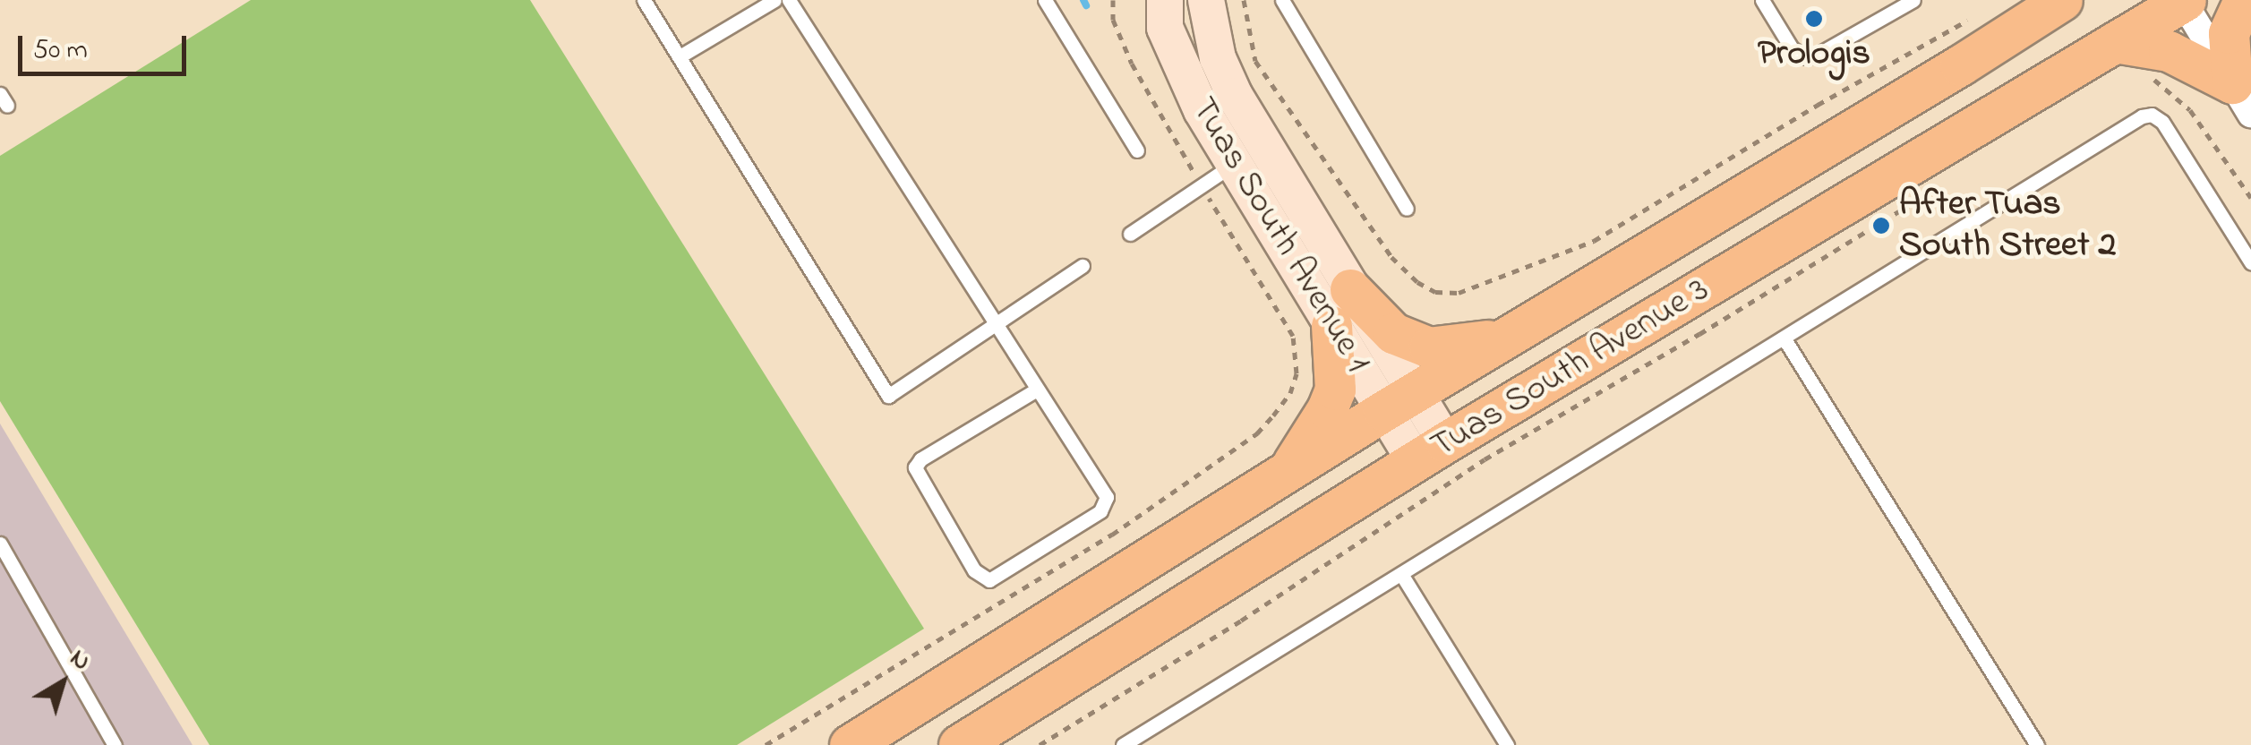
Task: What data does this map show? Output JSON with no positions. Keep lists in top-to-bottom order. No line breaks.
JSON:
{"streets":{"main road":["Tuas South Avenue 1","Tuas South Avenue 3"]},"crossings":[["Tuas South Avenue 1","Tuas South Avenue 3"]],"places":["Prologis","After Tuas South Street 2"],"scale_bar":"50 m","north":"top right"}
